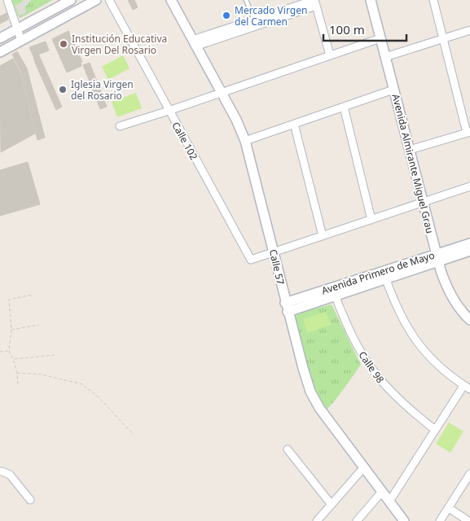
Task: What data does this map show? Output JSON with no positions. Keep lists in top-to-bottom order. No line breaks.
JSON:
{"streets":{"street":["Calle 102","Avenida Almirante Miguel Grau","Calle 57","Avenida Primero de Mayo","Calle 98"]},"crossings":[["Calle 102","Calle 57"],["Avenida Almirante Miguel Grau","Avenida Primero de Mayo"],["Calle 57","Avenida Primero de Mayo"],["Avenida Primero de Mayo","Calle 98"]],"places":["Mercado Virgen del Carmen","Institución Educativa Virgen Del Rosario","Iglesia Virgen del Rosario"],"scale_bar":"100 m"}
